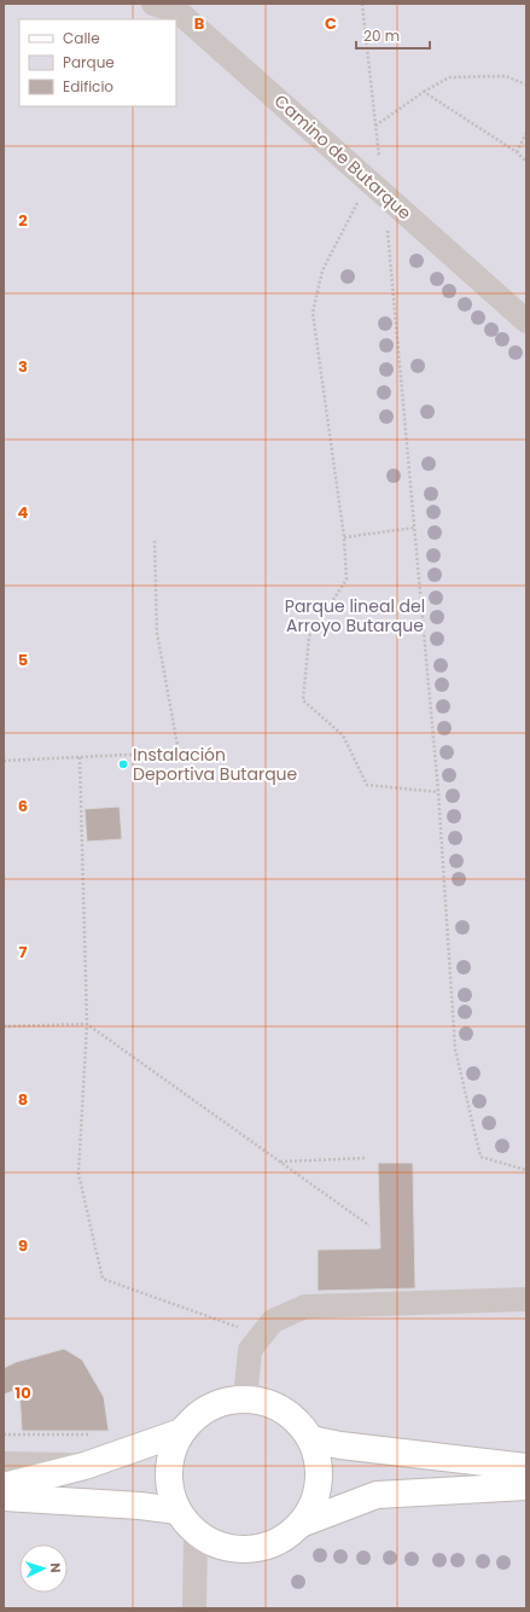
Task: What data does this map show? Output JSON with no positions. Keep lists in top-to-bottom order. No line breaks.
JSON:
{"streets":{"street":["Camino de Butarque"]},"parks":["Parque lineal del Arroyo Butarque"],"places":["Instalación Deportiva Butarque"],"legend":["Calle","Parque","Edificio"],"scale_bar":"20 m","north":"right","grid":{"columns":["B","C"],"rows":["2","3","4","5","6","7","8","9","10"]}}
